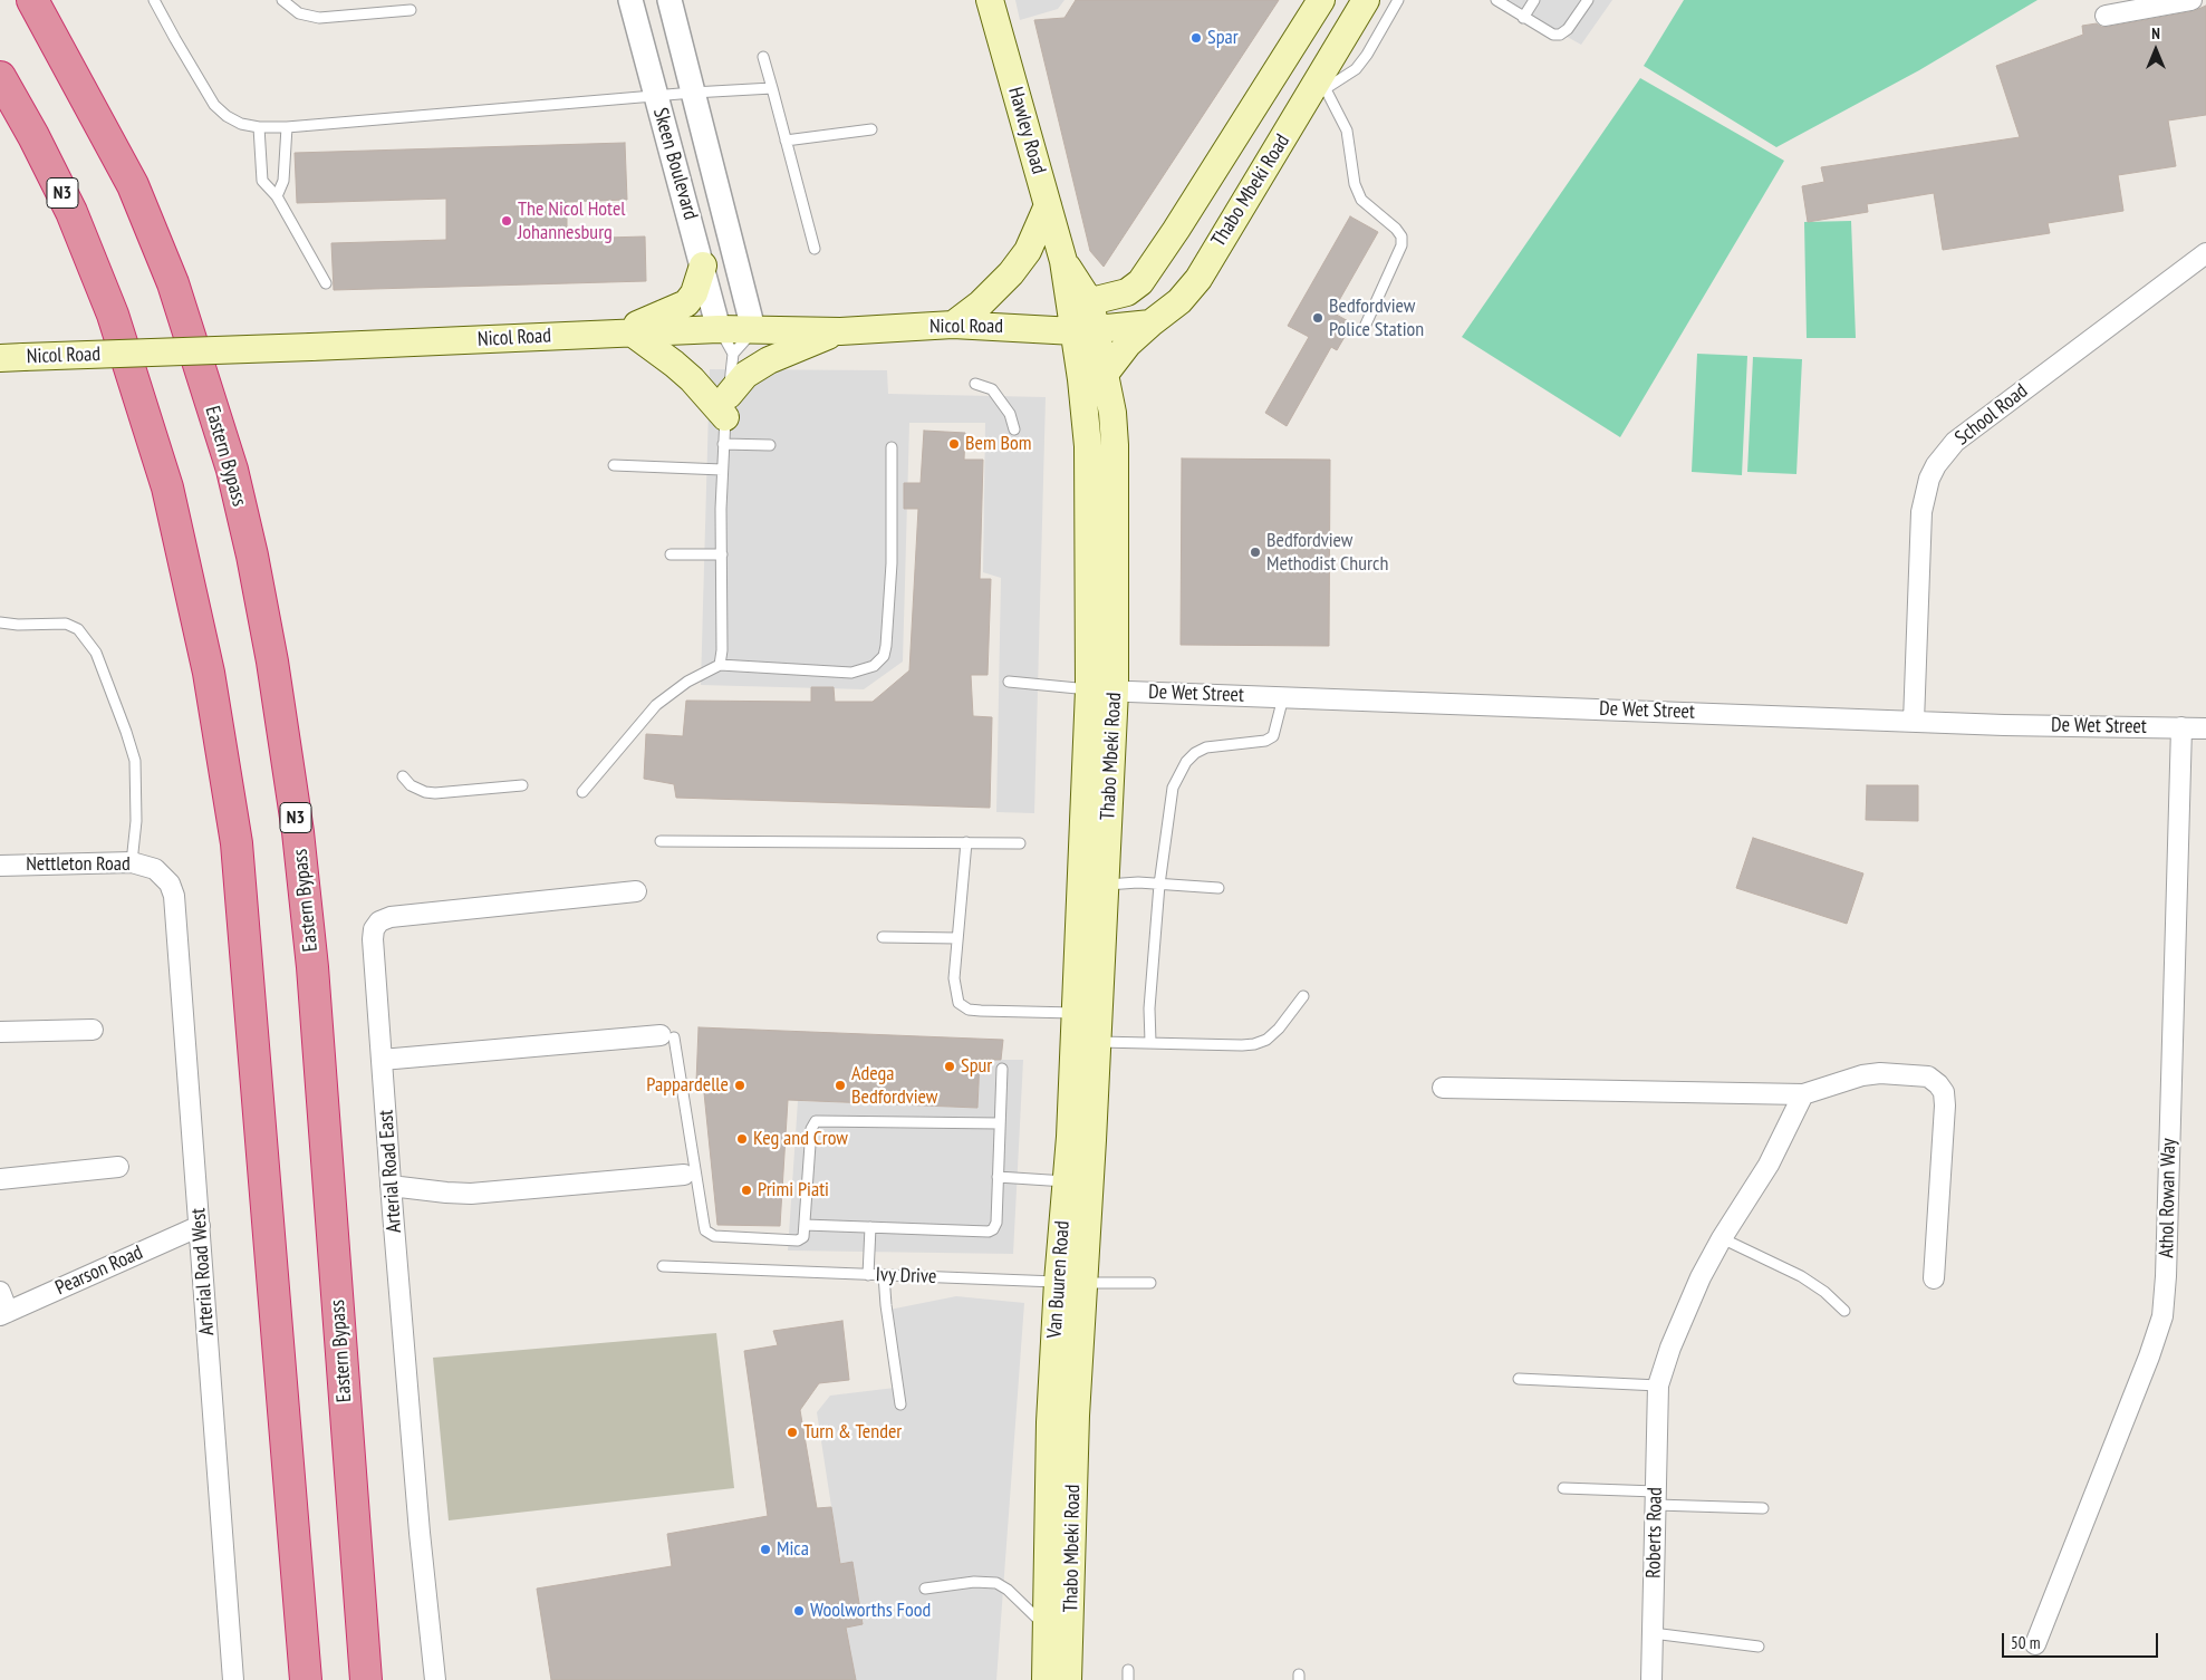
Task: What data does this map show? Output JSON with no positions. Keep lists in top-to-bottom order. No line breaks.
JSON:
{"streets":{"highway":["N3","Eastern Bypass"],"main road":["Hawley Road","Thabo Mbeki Road","Nicol Road","Van Buuren Road"],"street":["Skeen Boulevard","School Road","De Wet Street","Nettleton Road","Arterial Road East","Athol Rowan Way","Pearson Road","Arterial Road West","Roberts Road"],"lane":["Ivy Drive"]},"crossings":[["Hawley Road","Nicol Road"],["Skeen Boulevard","Nicol Road"],["Thabo Mbeki Road","De Wet Street"],["Thabo Mbeki Road","Van Buuren Road"],["School Road","De Wet Street"],["De Wet Street","Athol Rowan Way"],["Nettleton Road","Arterial Road West"],["Pearson Road","Arterial Road West"],["Ivy Drive","Van Buuren Road"]],"places":["Spar","The Nicol Hotel Johannesburg","Bedfordview Police Station","Bem Bom","Bedfordview Methodist Church","Spur","Pappardelle","Adega Bedfordview","Keg and Crow","Primi Piati","Turn & Tender","Mica","Woolworths Food"],"scale_bar":"50 m","north":"top"}
